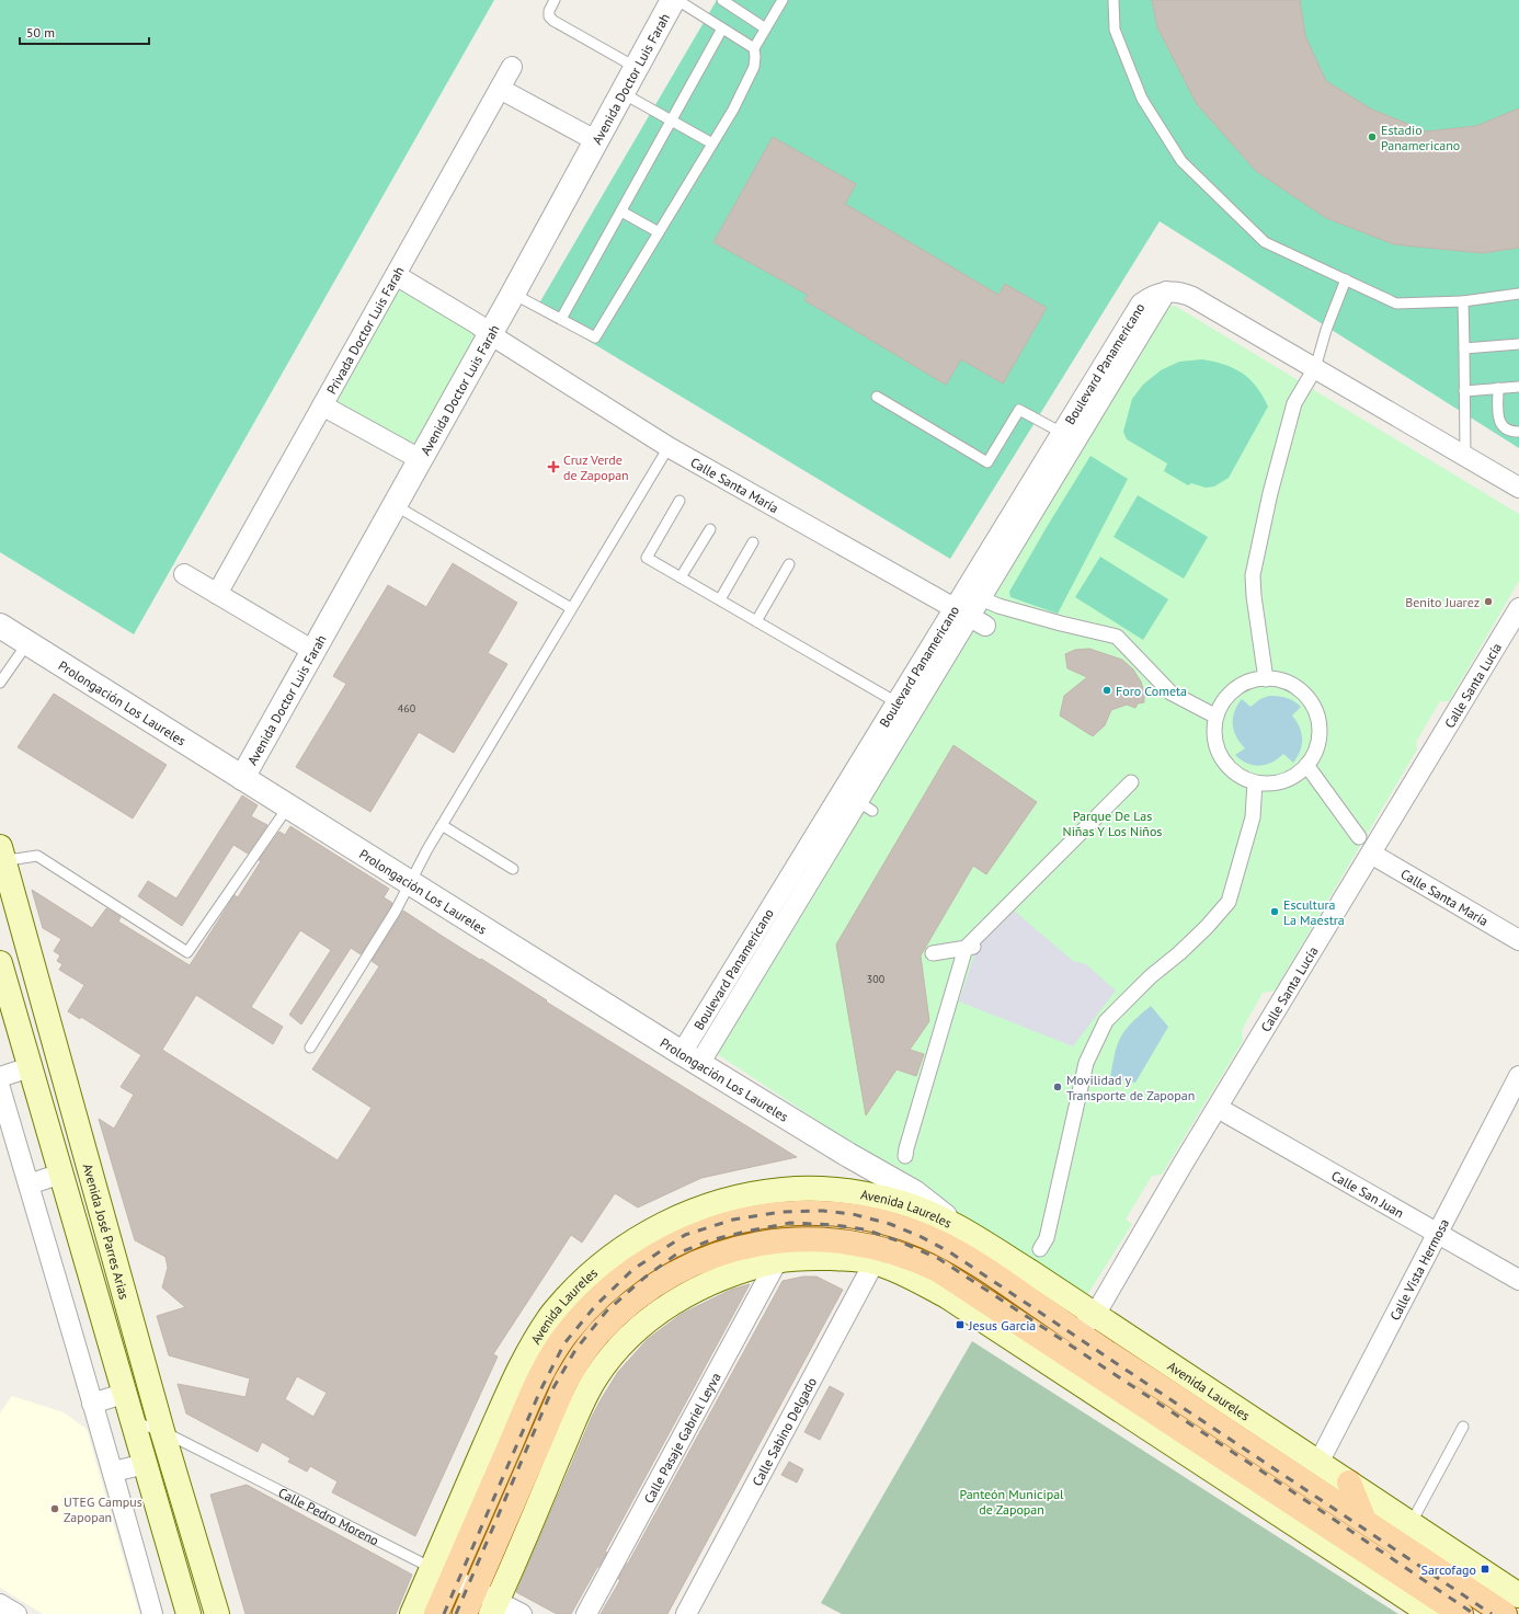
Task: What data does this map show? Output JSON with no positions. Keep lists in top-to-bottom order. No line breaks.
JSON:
{"streets":{"main road":["Avenida Laureles","Avenida José Parres Arias"],"street":["Avenida Doctor Luis Farah","Privada Doctor Luis Farah","Boulevard Panamericano","Calle Santa María","Calle Santa Lucía","Prolongación Los Laureles","Calle San Juan","Calle Vista Hermosa","Calle Sabino Delgado","Calle Pasaje Gabriel Leyva","Calle Pedro Moreno"]},"crossings":[["Avenida Doctor Luis Farah","Calle Santa María"],["Avenida Doctor Luis Farah","Prolongación Los Laureles"],["Privada Doctor Luis Farah","Calle Santa María"],["Boulevard Panamericano","Calle Santa María"],["Boulevard Panamericano","Prolongación Los Laureles"],["Calle Santa María","Calle Santa Lucía"],["Calle Santa Lucía","Calle San Juan"],["Calle Santa Lucía","Avenida Laureles"],["Prolongación Los Laureles","Avenida Laureles"],["Calle San Juan","Calle Vista Hermosa"],["Avenida Laureles","Calle Vista Hermosa"],["Avenida Laureles","Calle Pedro Moreno"],["Avenida José Parres Arias","Calle Pedro Moreno"]],"parks":["Parque De Las Niñas Y Los Niños","Panteón Municipal de Zapopan"],"places":{"other":["Estadio Panamericano","Benito Juarez","Foro Cometa","Escultura La Maestra","Movilidad y Transporte de Zapopan","UTEG Campus Zapopan"],"health":["Cruz Verde de Zapopan"],"transit":["Jesus Garcia","Sarcofago"]},"house_numbers":["460","300"],"scale_bar":"50 m"}
